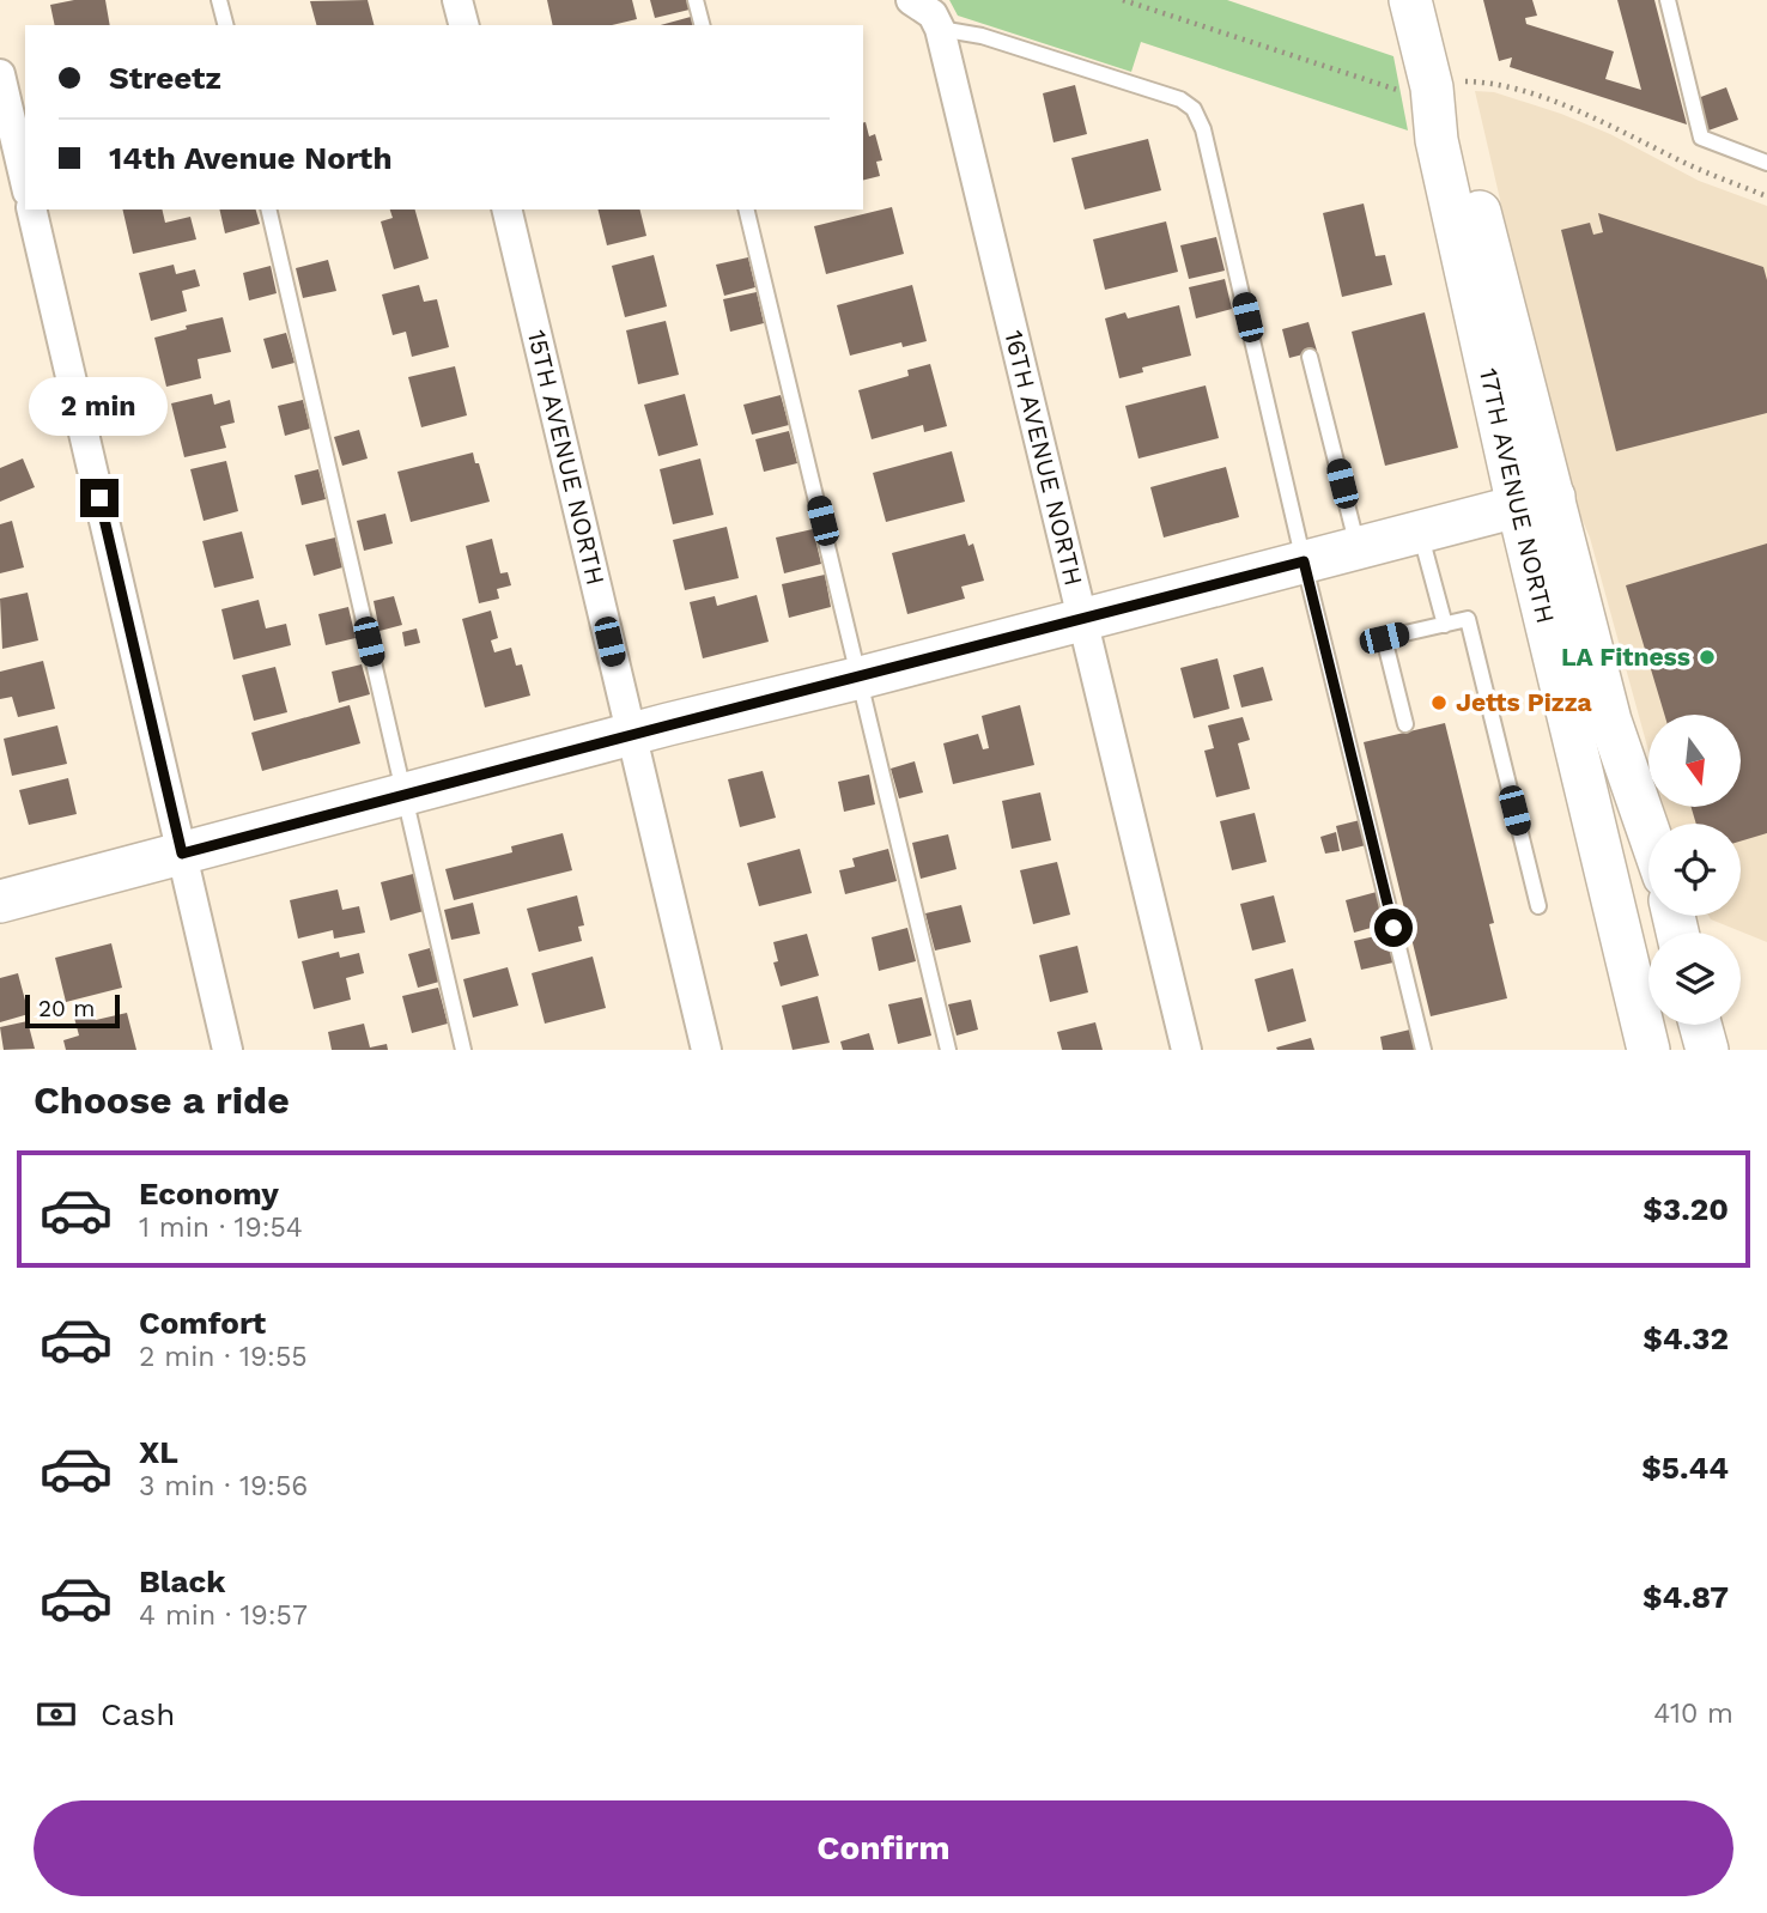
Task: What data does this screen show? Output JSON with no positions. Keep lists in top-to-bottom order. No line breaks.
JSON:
{"streets":{"street":["15TH AVENUE NORTH","16TH AVENUE NORTH","17TH AVENUE NORTH"]},"places":["LA Fitness","Jetts Pizza"],"scale_bar":"20 m","north":"bottom","page":{"banner":["Streetz","14th Avenue North"],"bubble":"2 min","scale":"20 m","heading":"Choose a ride","list":[{"name":"Economy","note":"1 min · 19:54","value":"$3.20"},{"name":"Comfort","note":"2 min · 19:55","value":"$4.32"},{"name":"XL","note":"3 min · 19:56","value":"$5.44"},{"name":"Black","note":"4 min · 19:57","value":"$4.87"}],"pay":["Cash","410 m"],"buttons":"Confirm"}}
